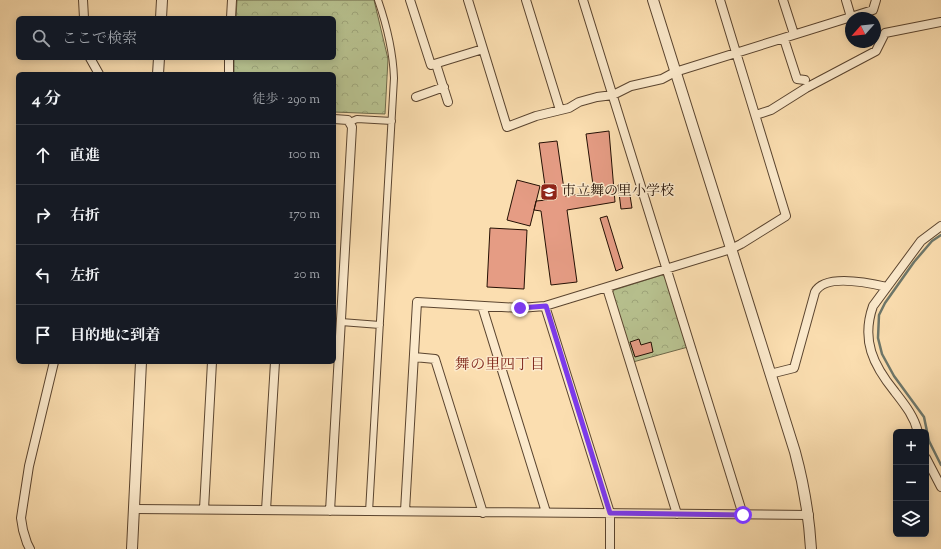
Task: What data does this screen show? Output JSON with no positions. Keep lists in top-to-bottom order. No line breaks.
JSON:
{"districts":["舞の里四丁目"],"places":{"school or university":["市立舞の里小学校"]},"north":"bottom left","page":{"search":"ここで検索","heading":["4 分","徒歩 · 290 m"],"list":[["直進","100 m"],["右折","170 m"],["左折","20 m"],"目的地に到着"],"map_buttons":["+","−"]}}
